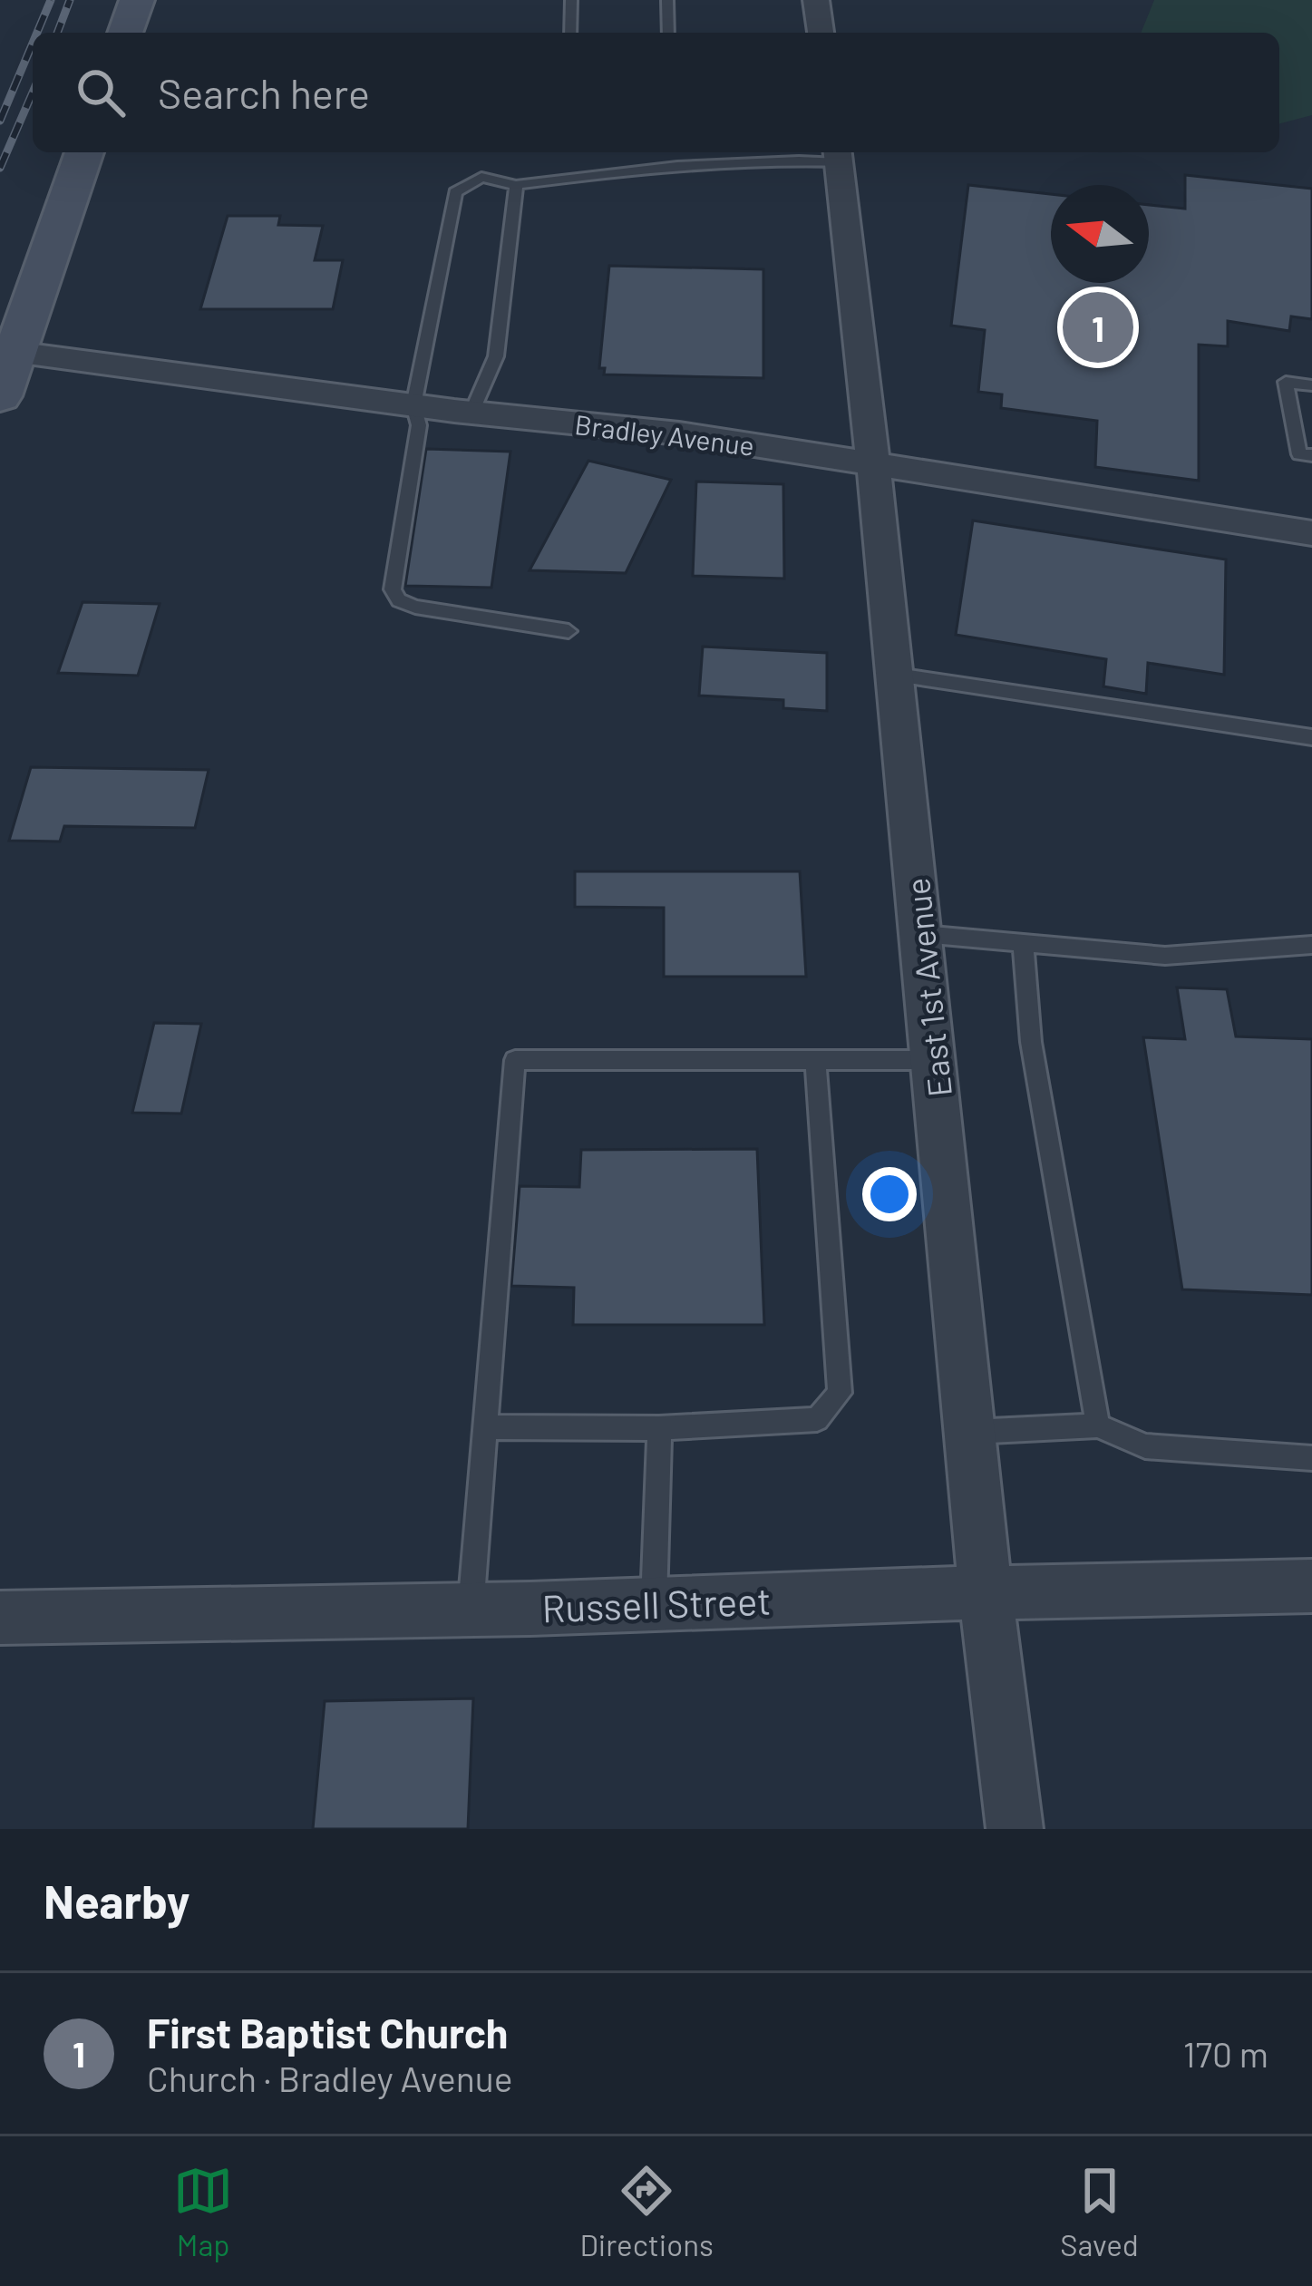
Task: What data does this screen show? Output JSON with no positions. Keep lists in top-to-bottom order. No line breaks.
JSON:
{"streets":{"street":["Bradley Avenue","East 1st Avenue","Russell Street"]},"crossings":[["Bradley Avenue","East 1st Avenue"],["East 1st Avenue","Russell Street"]],"north":"left","page":{"search":"Search here","pins":"1","heading":"Nearby","list":[{"mark":"1","name":"First Baptist Church","note":"Church · Bradley Avenue","value":"170 m"}],"nav":["Map","Directions","Saved"]}}
